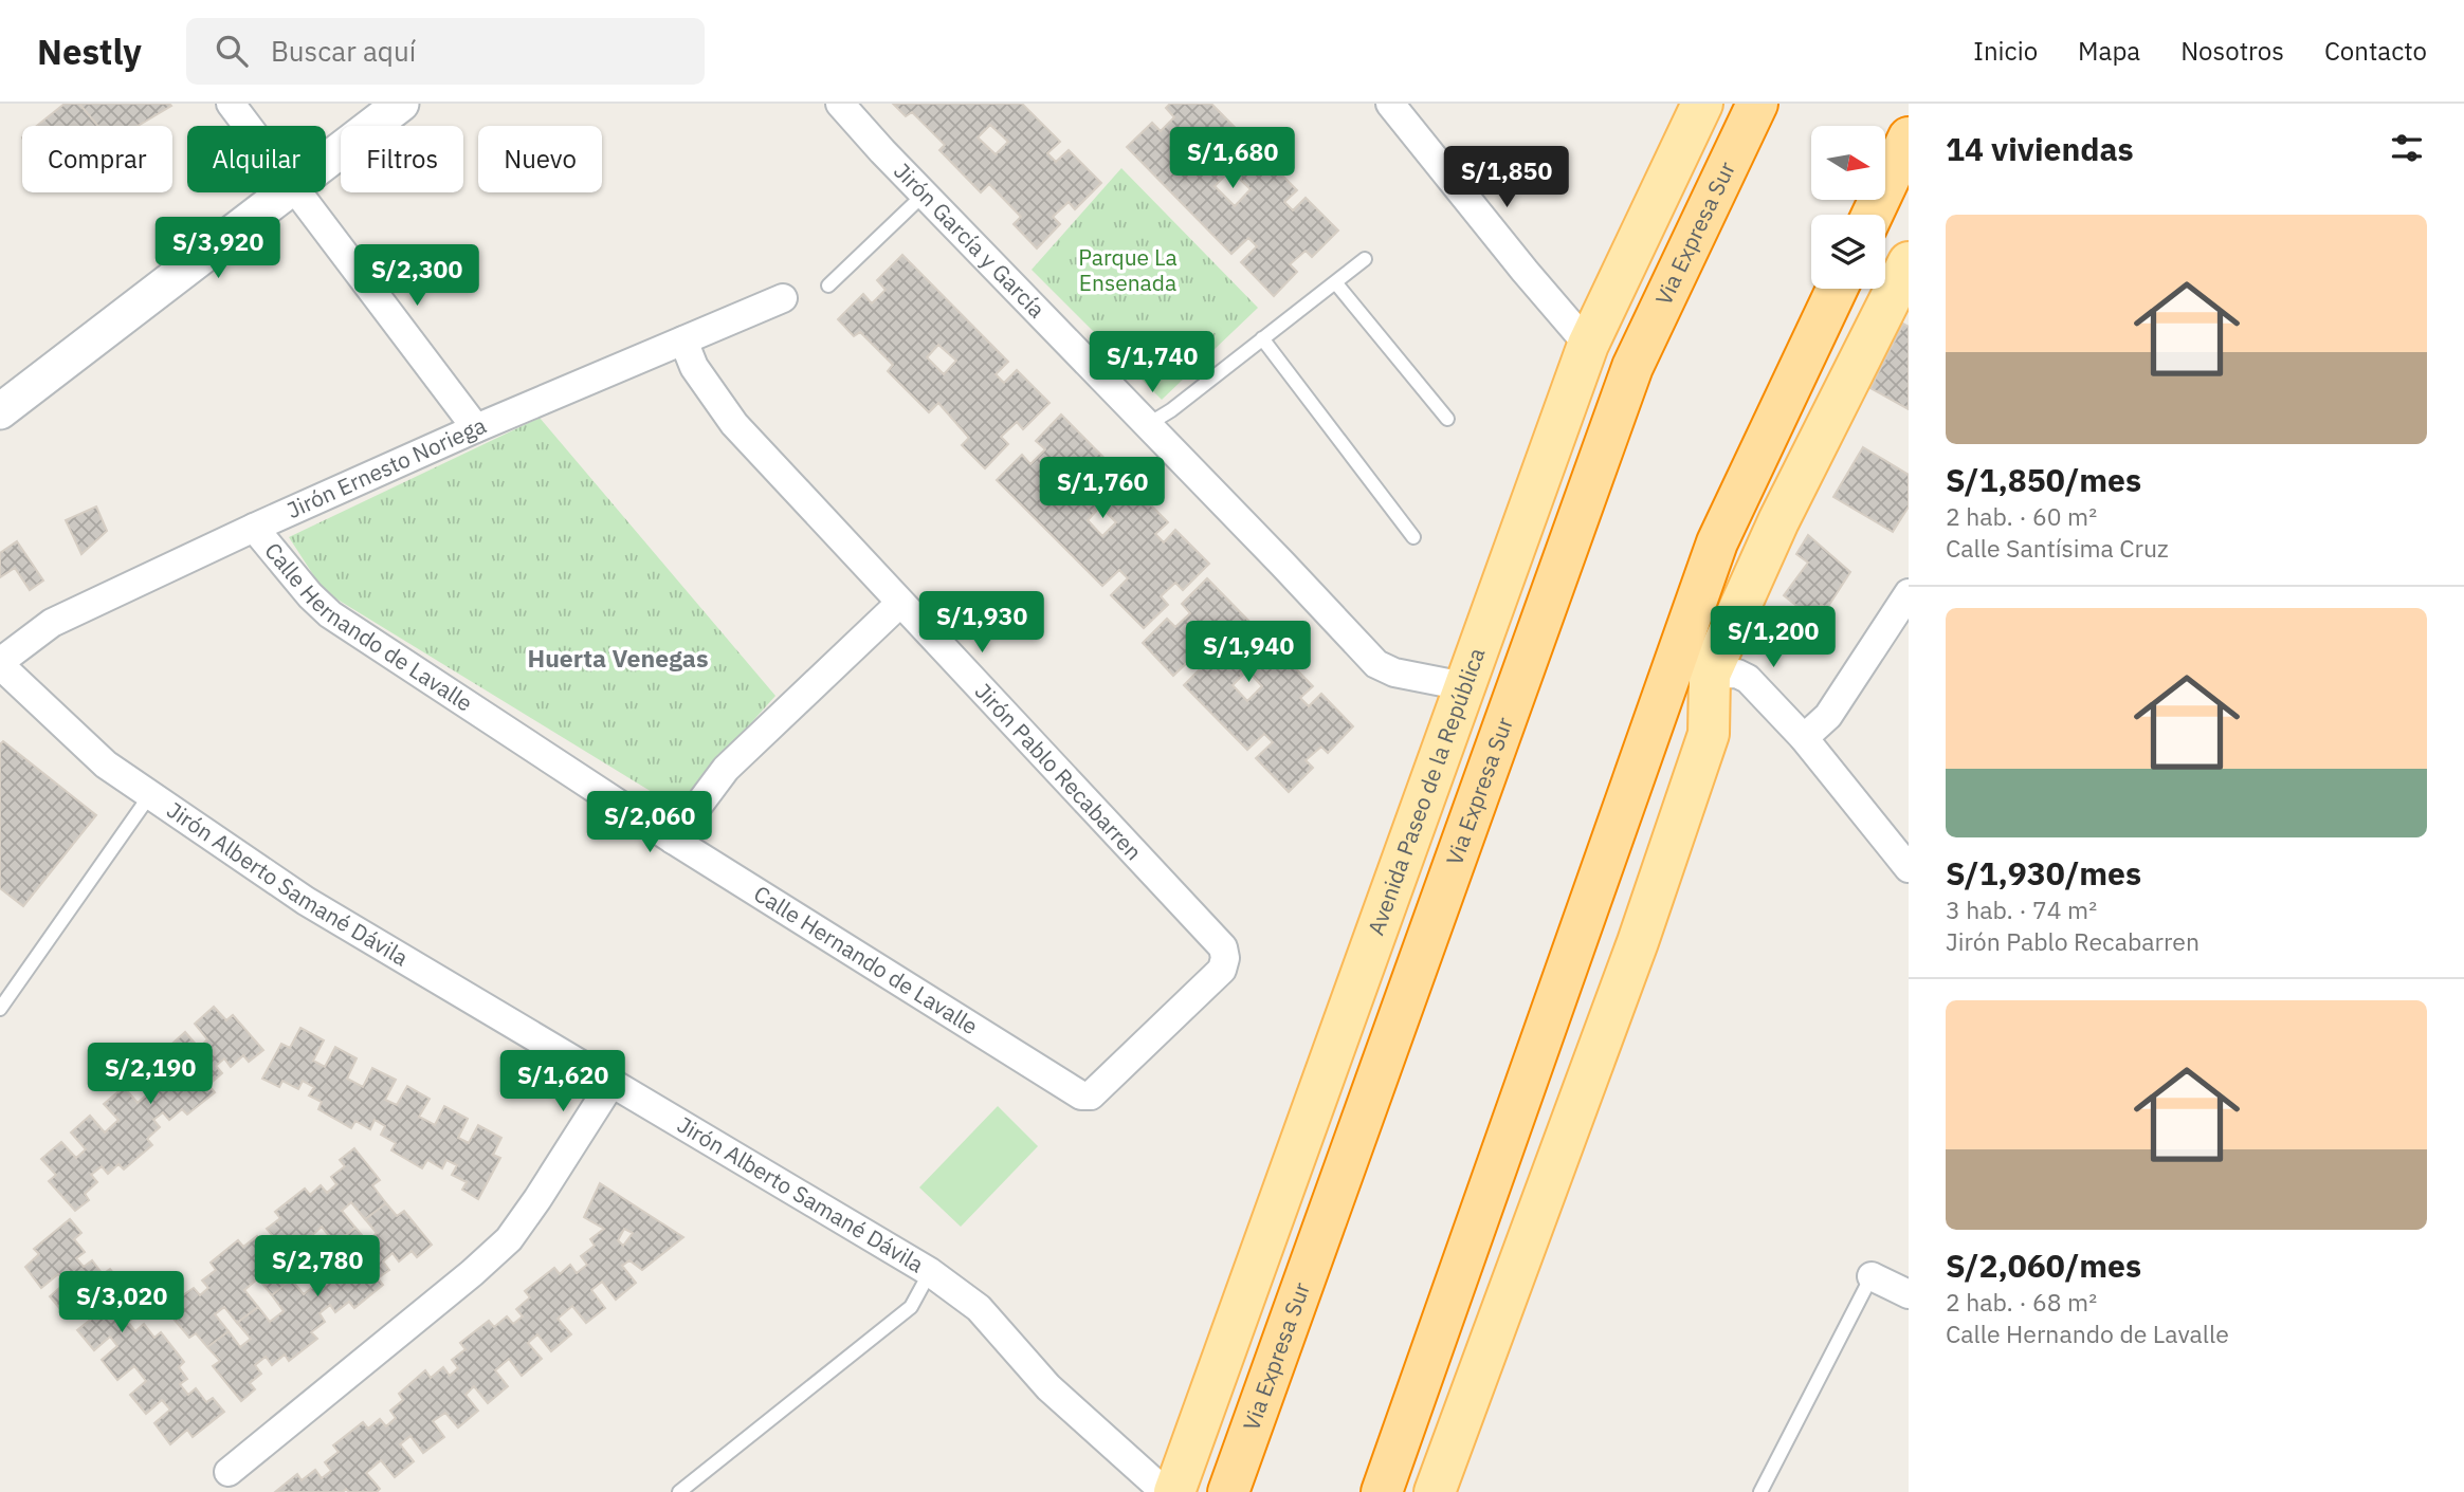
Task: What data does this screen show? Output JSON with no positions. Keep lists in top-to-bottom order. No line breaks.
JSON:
{"streets":{"highway":["Via Expresa Sur"],"main road":["Avenida Paseo de la República"],"street":["Jirón García y García","Jirón Ernesto Noriega","Calle Hernando de Lavalle","Jirón Pablo Recabarren","Jirón Alberto Samané Dávila"]},"crossings":[["Jirón García y García","Avenida Paseo de la República"],["Jirón Ernesto Noriega","Calle Hernando de Lavalle"],["Jirón Ernesto Noriega","Jirón Pablo Recabarren"],["Jirón Ernesto Noriega","Jirón Alberto Samané Dávila"],["Calle Hernando de Lavalle","Jirón Pablo Recabarren"]],"districts":["Huerta Venegas"],"parks":["Parque La Ensenada"],"north":"right","page":{"header":"Nestly","search":"Buscar aquí","nav":["Inicio","Mapa","Nosotros","Contacto"],"heading":"14 viviendas","chip":["Comprar","Alquilar","Filtros","Nuevo"],"price":["S/1,680","S/1,850","S/3,920","S/2,300","S/1,740","S/1,760","S/1,930","S/1,200","S/1,940","S/2,060","S/2,190","S/1,620","S/2,780","S/3,020"],"list":[{"name":"S/1,850/mes","note":"2 hab. · 60 m² · Calle Santísima Cruz"},{"name":"S/1,930/mes","note":"3 hab. · 74 m² · Jirón Pablo Recabarren"},{"name":"S/2,060/mes","note":"2 hab. · 68 m² · Calle Hernando de Lavalle"}]}}
